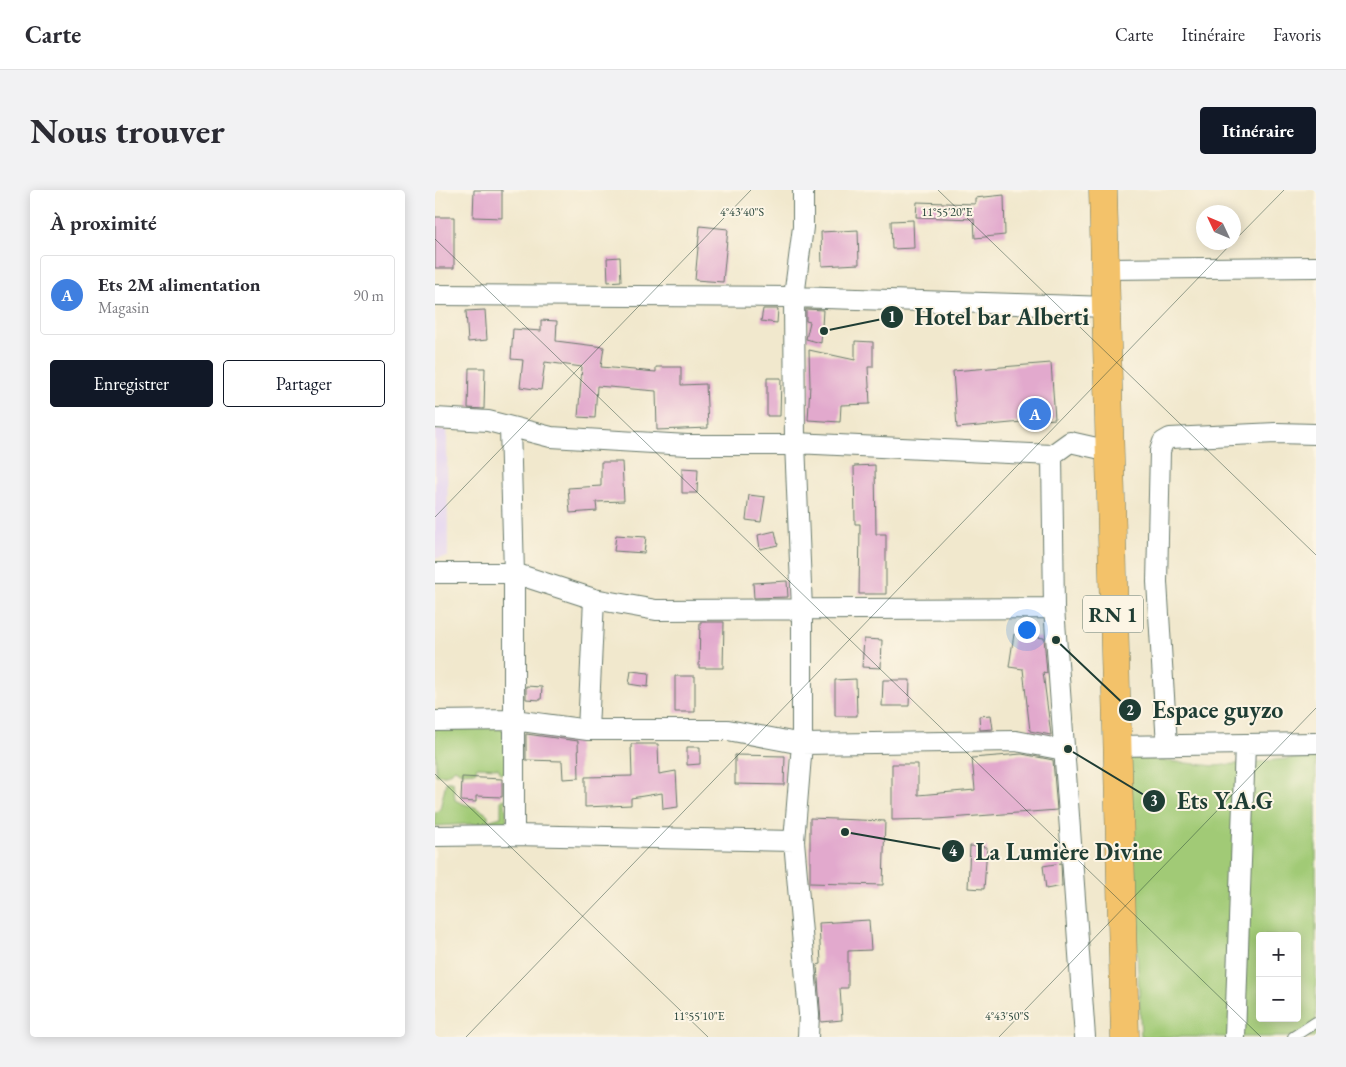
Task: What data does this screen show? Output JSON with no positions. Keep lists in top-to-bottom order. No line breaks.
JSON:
{"streets":{"highway":["RN 1"]},"places":["Hotel bar Alberti","Espace guyzo","Ets Y.A.G","La Lumière Divine"],"north":"top left","page":{"header":"Carte","nav":["Carte","Itinéraire","Favoris"],"buttons":["Itinéraire",["Enregistrer","Partager"]],"title":"Nous trouver","heading":"À proximité","list":[{"mark":"A","name":"Ets 2M alimentation","note":"Magasin","value":"90 m"}],"pins":"A","map_buttons":["+","−"]},"coordinates":["11°55'20\"E","4°43'40\"S","4°43'50\"S","11°55'10\"E"]}
